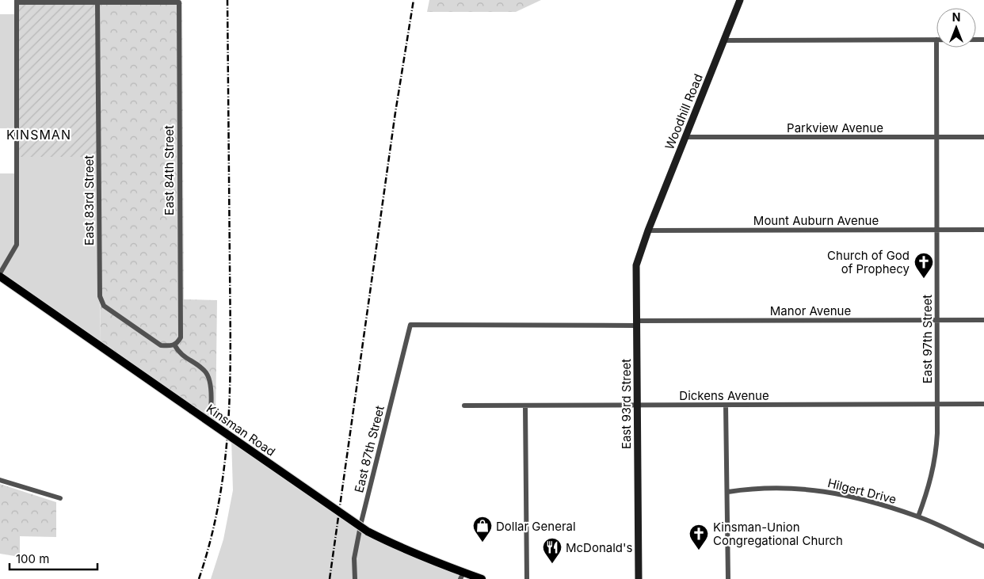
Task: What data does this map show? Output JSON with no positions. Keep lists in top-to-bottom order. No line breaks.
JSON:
{"streets":{"main road":["Woodhill Road","East 93rd Street","Kinsman Road"],"street":["Parkview Avenue","East 84th Street","East 83rd Street","Mount Auburn Avenue","Manor Avenue","East 97th Street","Dickens Avenue","East 87th Street","Hilgert Drive"]},"crossings":[["Woodhill Road","Parkview Avenue"],["Woodhill Road","Mount Auburn Avenue"],["Woodhill Road","East 93rd Street"],["Parkview Avenue","East 97th Street"],["East 84th Street","East 83rd Street"],["Mount Auburn Avenue","East 97th Street"],["Mount Auburn Avenue","East 93rd Street"],["Manor Avenue","East 97th Street"],["Manor Avenue","East 93rd Street"],["Manor Avenue","East 87th Street"],["East 97th Street","Dickens Avenue"],["East 97th Street","Hilgert Drive"],["Dickens Avenue","East 93rd Street"]],"districts":["KINSMAN"],"places":{"church":["Church of God of Prophecy","Kinsman-Union Congregational Church"],"shop":["Dollar General"],"restaurant":["McDonald's"]},"scale_bar":"100 m","north":"top"}
